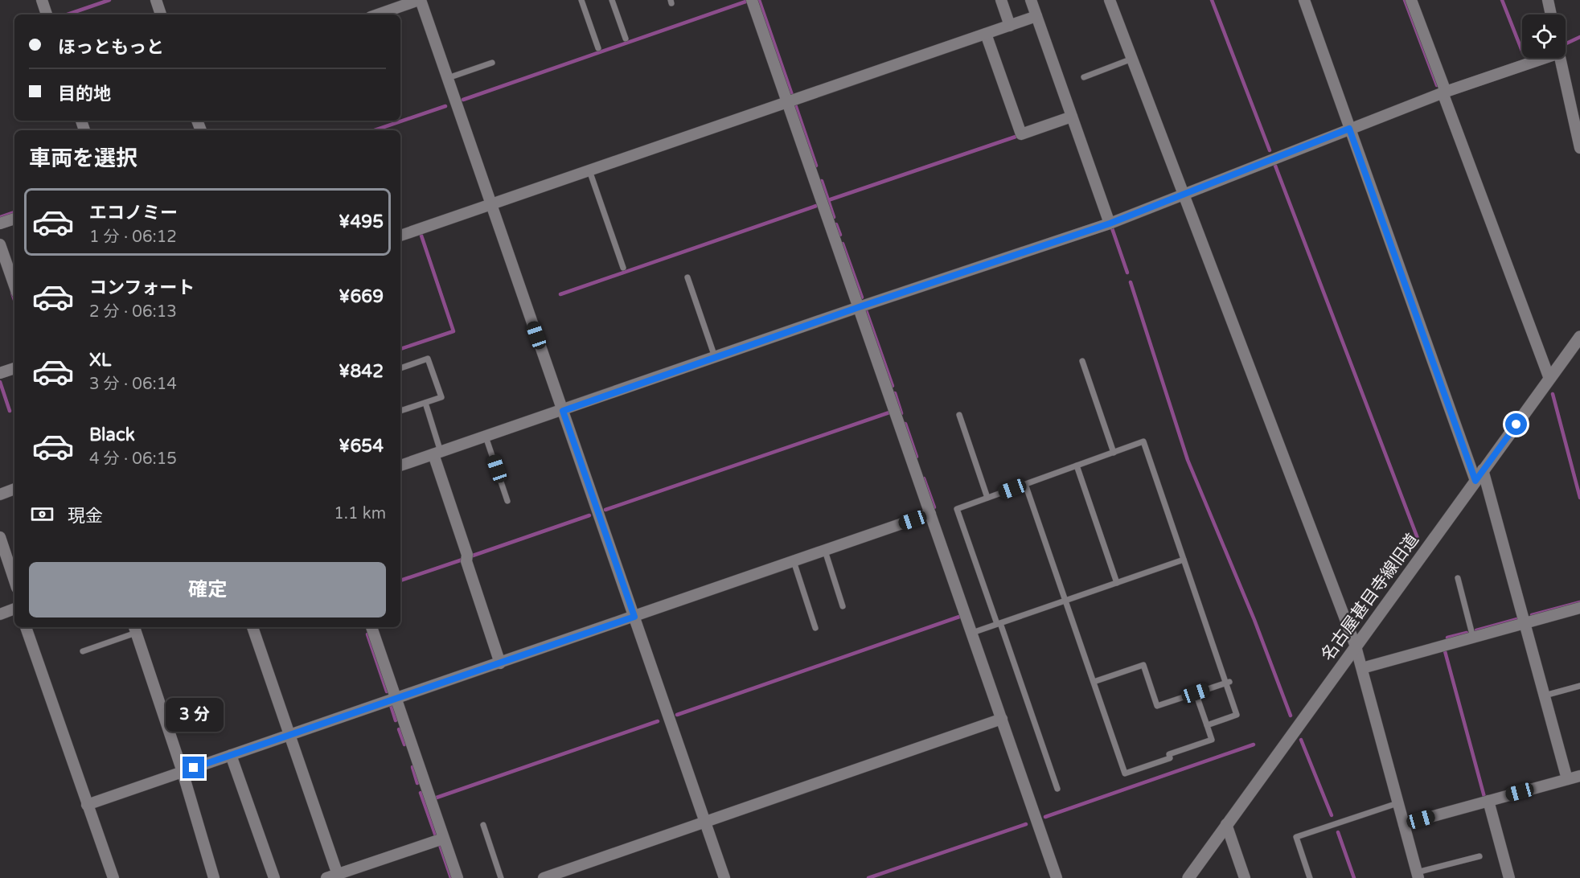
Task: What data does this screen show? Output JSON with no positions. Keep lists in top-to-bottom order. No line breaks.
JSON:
{"streets":{"street":["名古屋甚目寺線旧道"]},"page":{"banner":["ほっともっと","目的地"],"heading":"車両を選択","list":[{"name":"エコノミー","note":"1 分 · 06:12","value":"¥495"},{"name":"コンフォート","note":"2 分 · 06:13","value":"¥669"},{"name":"XL","note":"3 分 · 06:14","value":"¥842"},{"name":"Black","note":"4 分 · 06:15","value":"¥654"}],"pay":["現金","1.1 km"],"buttons":"確定","bubble":"3 分"}}
